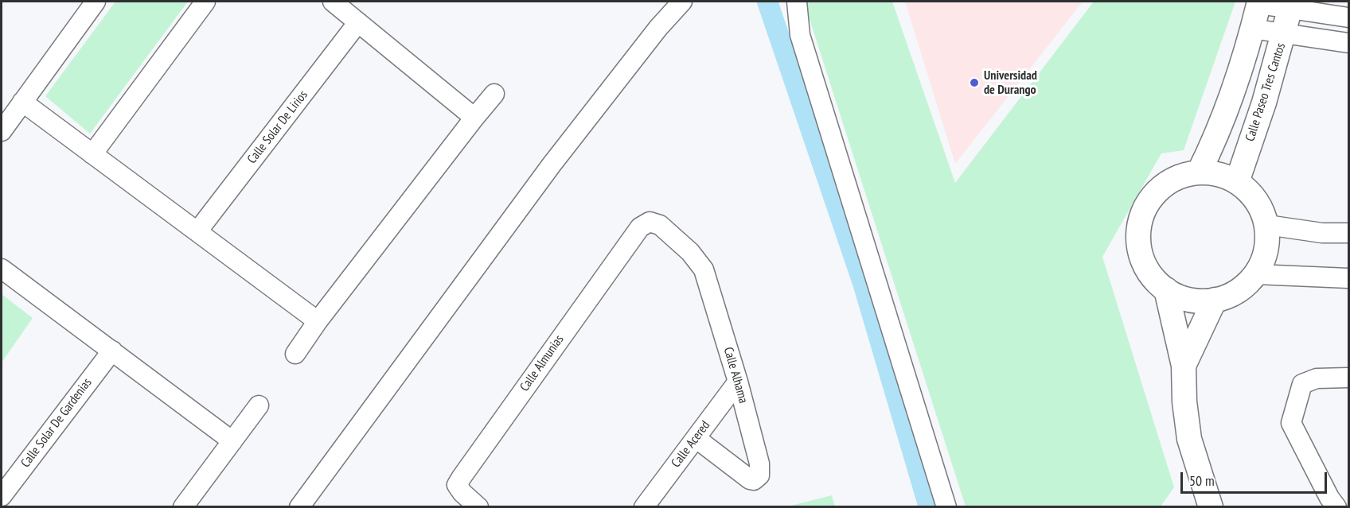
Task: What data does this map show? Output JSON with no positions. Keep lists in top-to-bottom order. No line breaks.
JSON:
{"streets":{"street":["Calle Paseo Tres Cantos","Calle Solar De Lirios","Calle Almunias","Calle Alhama","Calle Solar De Gardenias","Calle Acered"]},"crossings":[["Calle Almunias","Calle Alhama"],["Calle Alhama","Calle Acered"]],"places":["Universidad de Durango"],"scale_bar":"50 m"}
